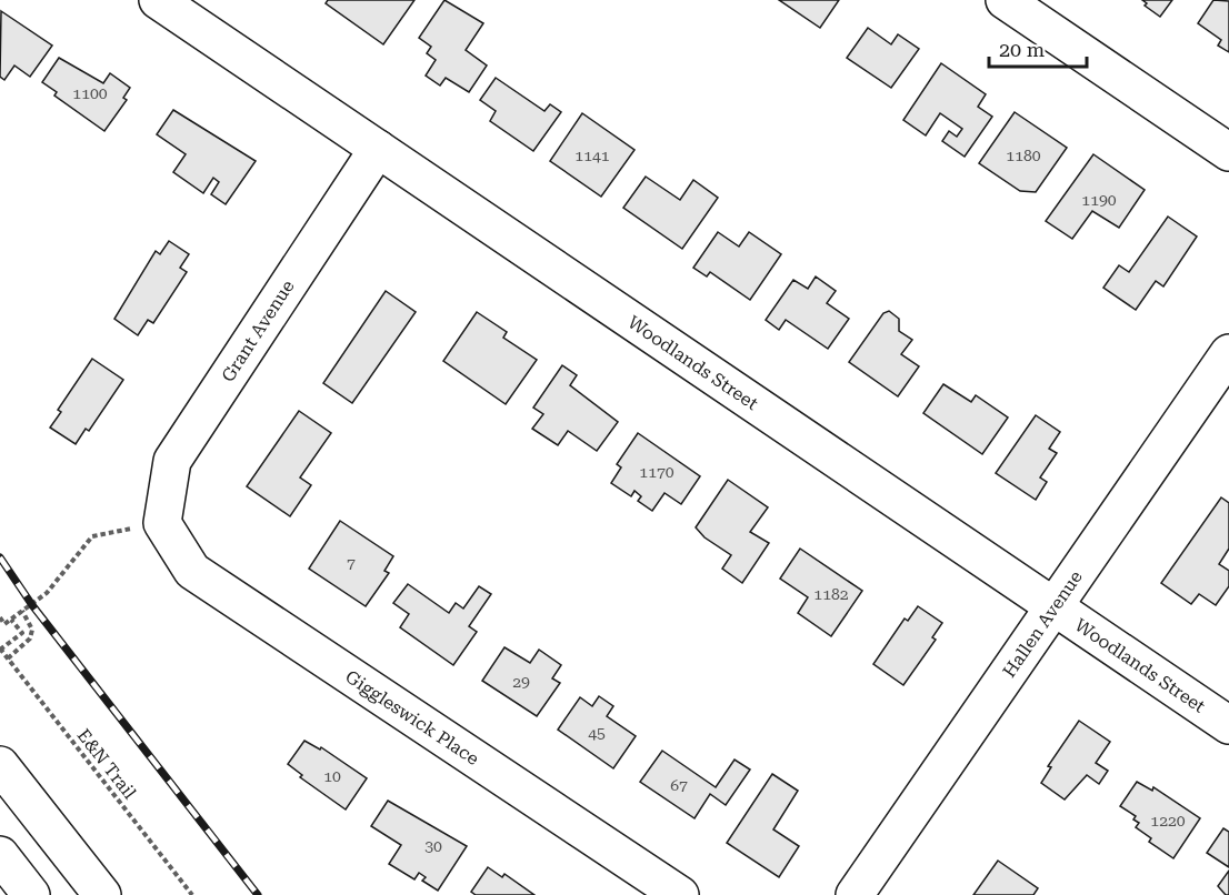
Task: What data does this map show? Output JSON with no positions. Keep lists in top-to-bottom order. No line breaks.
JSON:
{"streets":{"street":["Grant Avenue","Woodlands Street","Hallen Avenue","Giggleswick Place"],"path":["E&N Trail"]},"crossings":[["Grant Avenue","Woodlands Street"],["Grant Avenue","Giggleswick Place"],["Woodlands Street","Hallen Avenue"]],"house_numbers":["1100","1141","1180","1190","1170","7","1182","29","45","10","67","1220","30"],"scale_bar":"20 m"}
